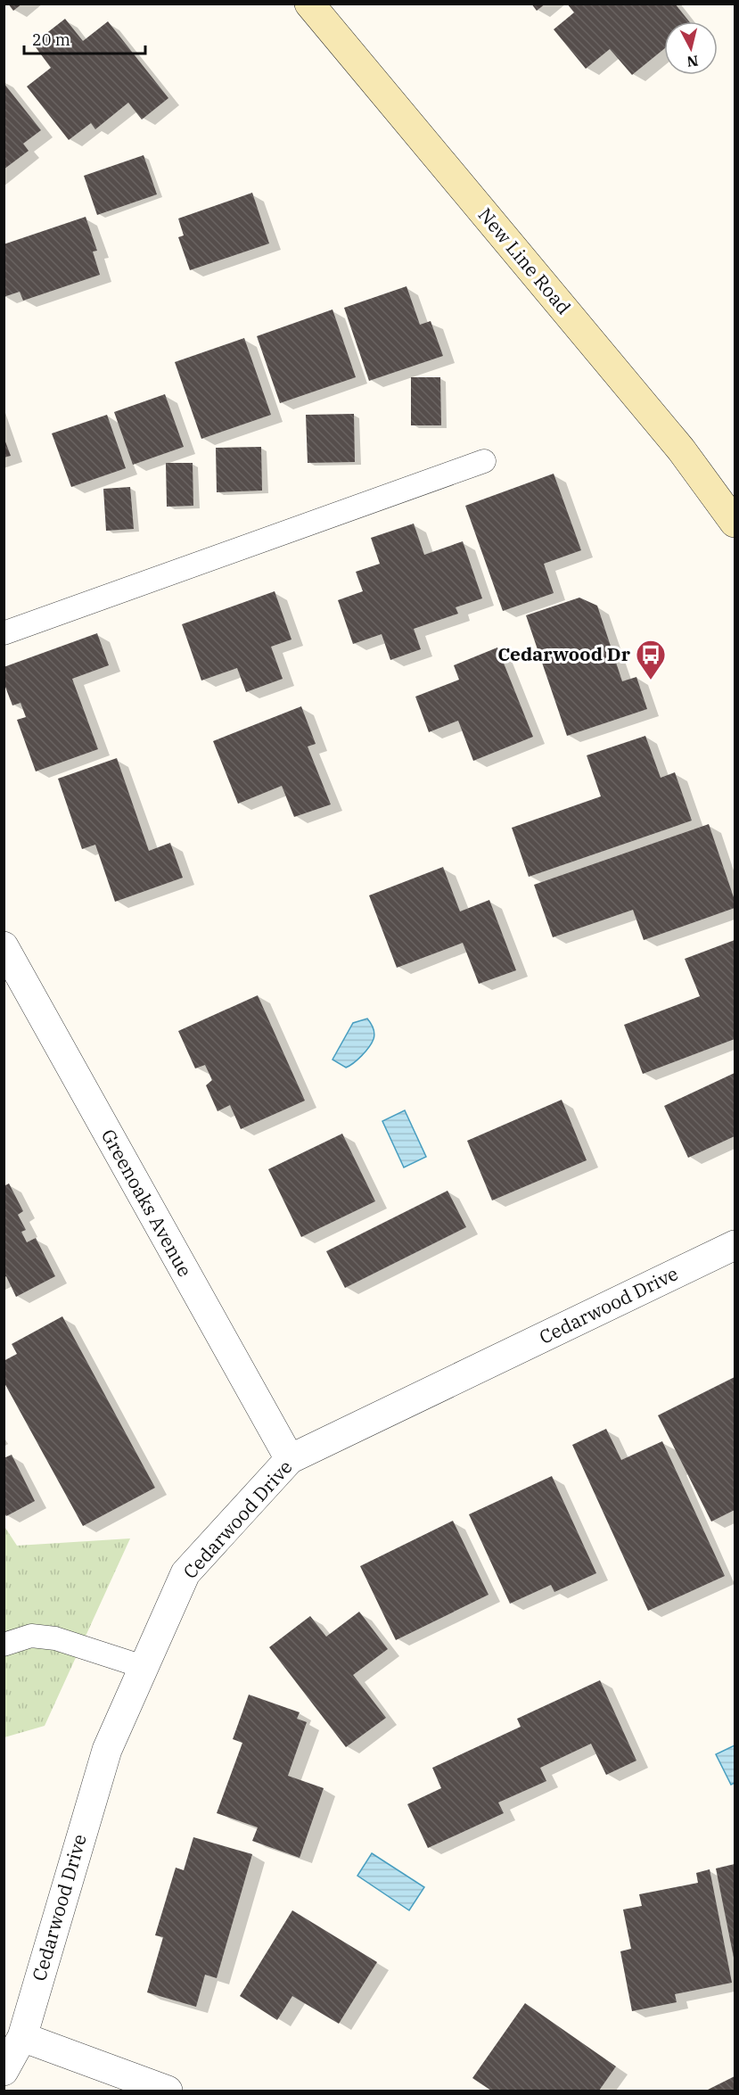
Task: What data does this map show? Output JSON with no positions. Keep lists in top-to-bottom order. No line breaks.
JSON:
{"streets":{"main road":["New Line Road"],"street":["Greenoaks Avenue","Cedarwood Drive"]},"crossings":[["Greenoaks Avenue","Cedarwood Drive"]],"places":{"bus stop":["Cedarwood Dr"]},"scale_bar":"20 m","north":"bottom"}
